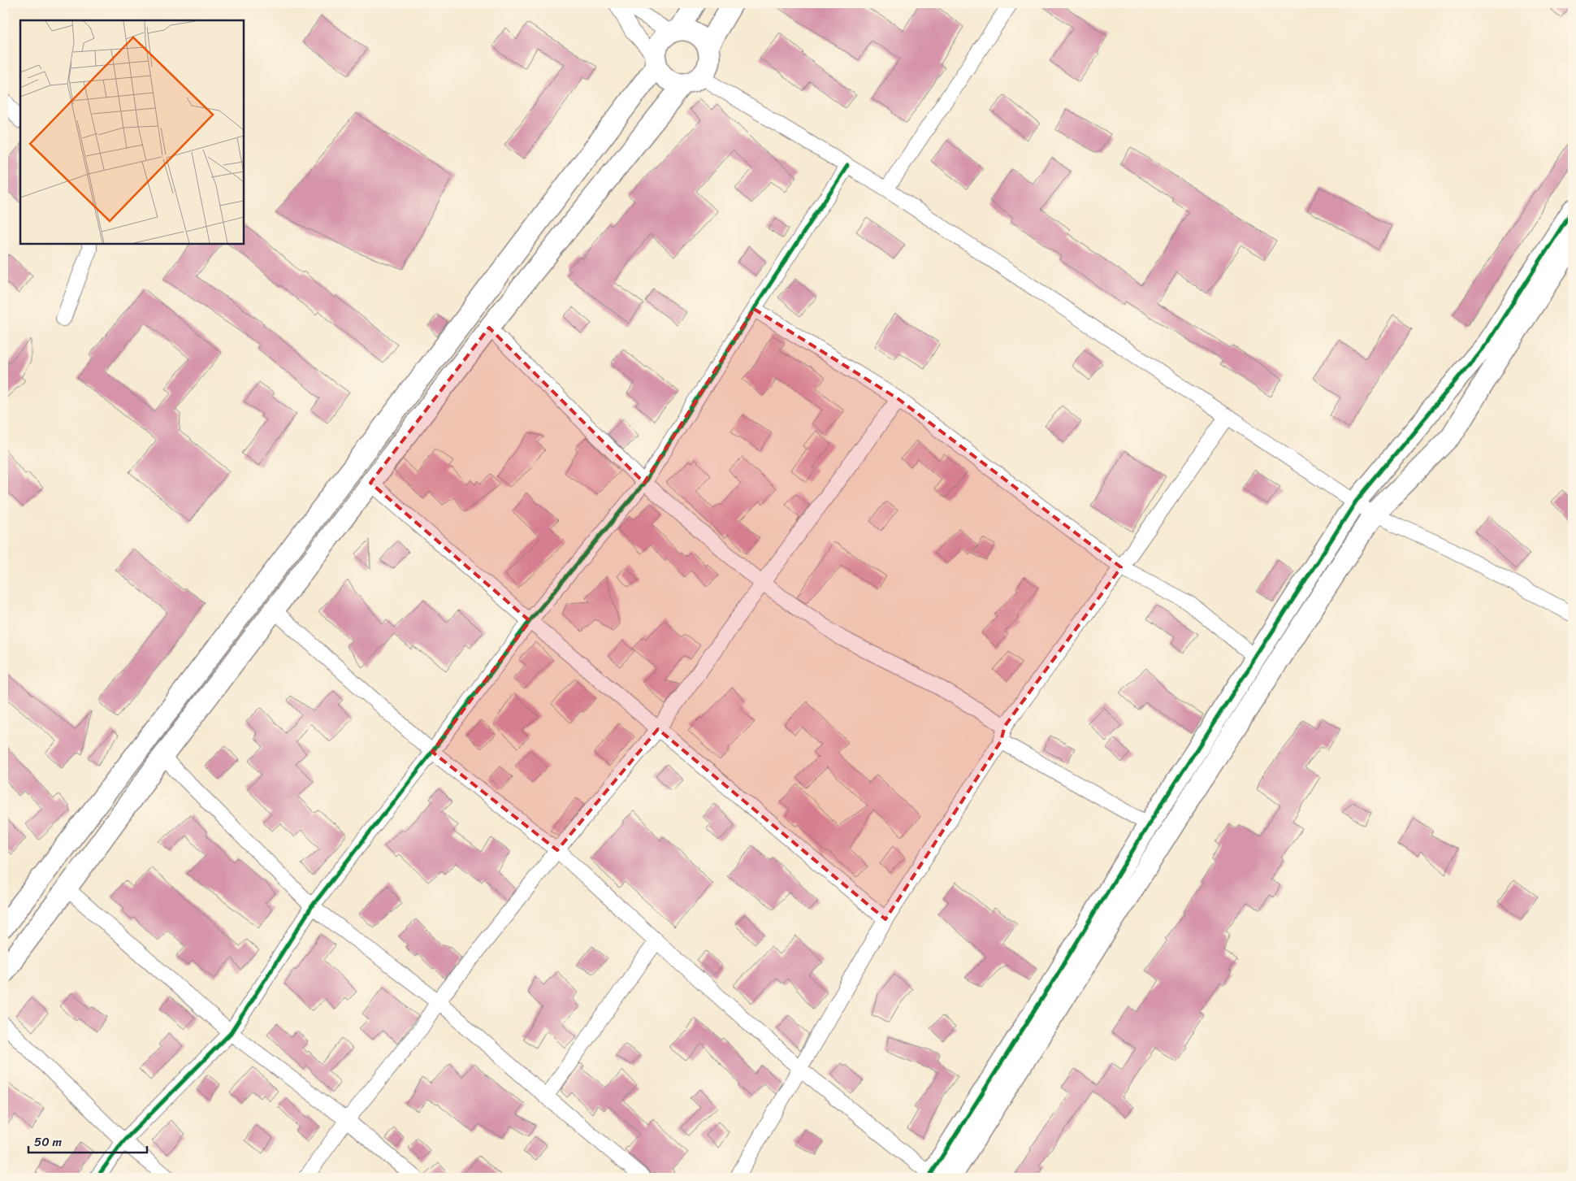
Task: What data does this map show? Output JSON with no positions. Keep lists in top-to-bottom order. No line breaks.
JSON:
{"scale_bar":"50 m"}
